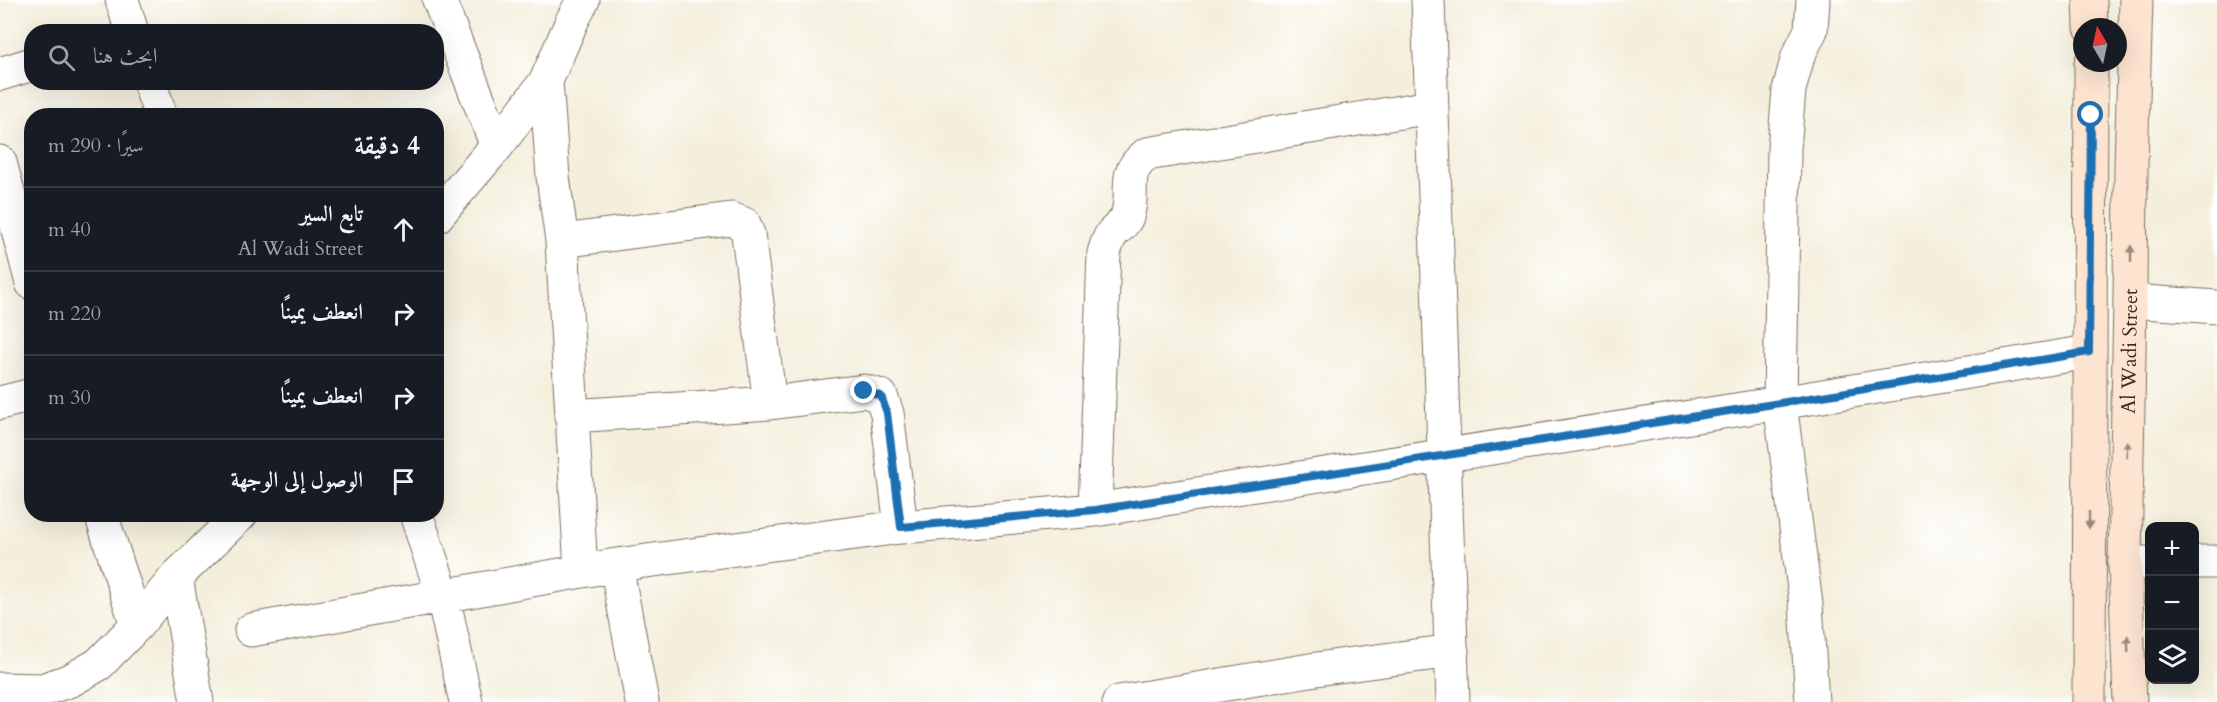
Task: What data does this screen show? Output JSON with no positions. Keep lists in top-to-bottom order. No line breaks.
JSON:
{"streets":{"main road":["Al Wadi Street"]},"north":"top","page":{"search":"ابحث هنا","heading":["4 دقيقة","سيرًا · 290 m"],"list":[["تابع السير","Al Wadi Street","40 m"],["انعطف يمينًا","220 m"],["انعطف يمينًا","30 m"],"الوصول إلى الوجهة"],"map_buttons":["+","−"]}}
